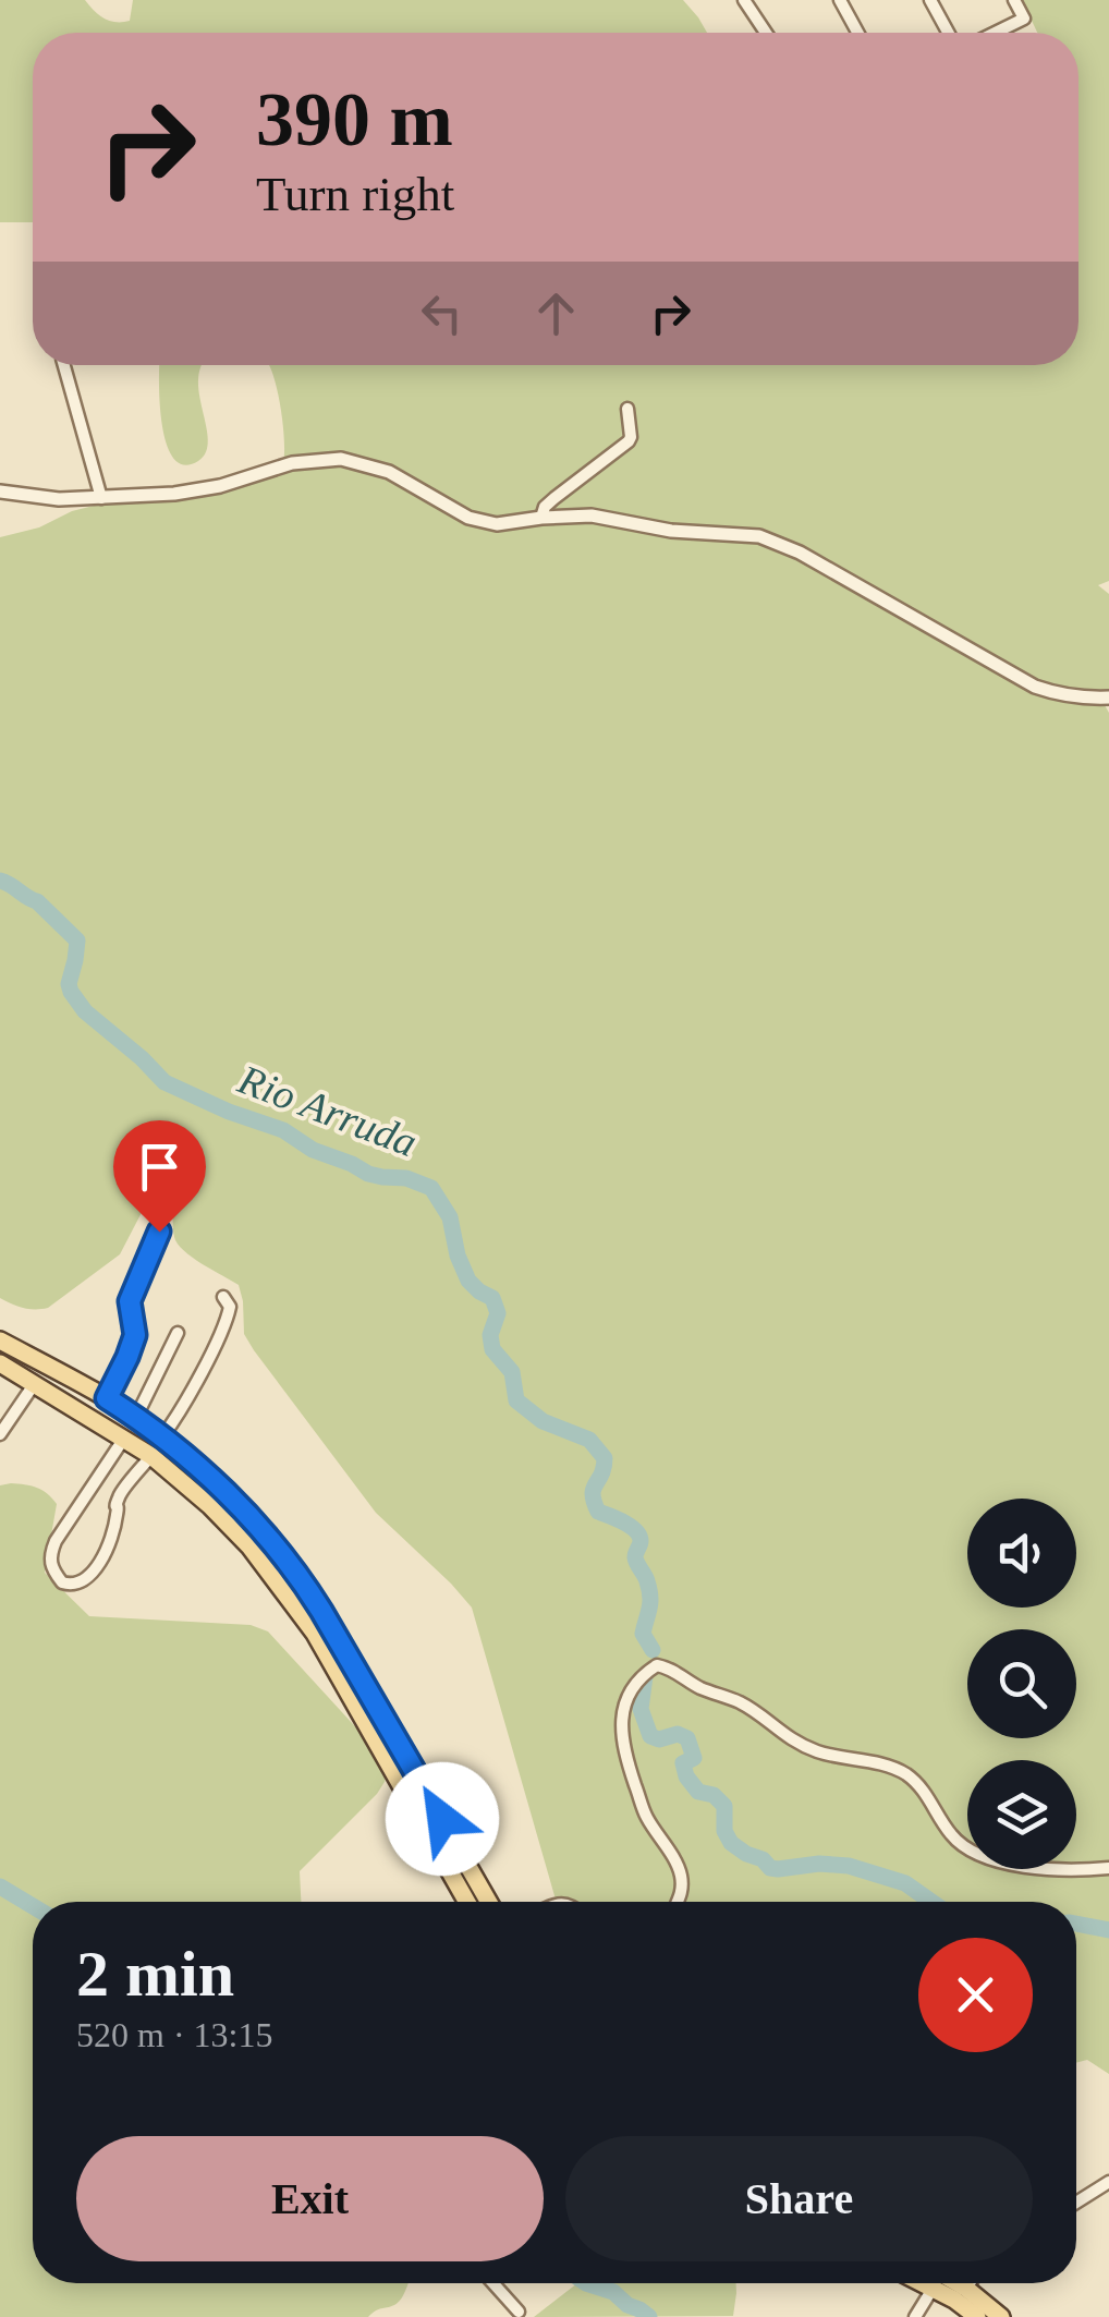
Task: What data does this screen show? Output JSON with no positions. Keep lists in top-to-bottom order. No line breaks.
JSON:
{"water":["Rio Arruda"],"page":{"turn":["390 m","Turn right"],"heading":["2 min","520 m · 13:15"],"buttons":["Exit","Share"]}}
